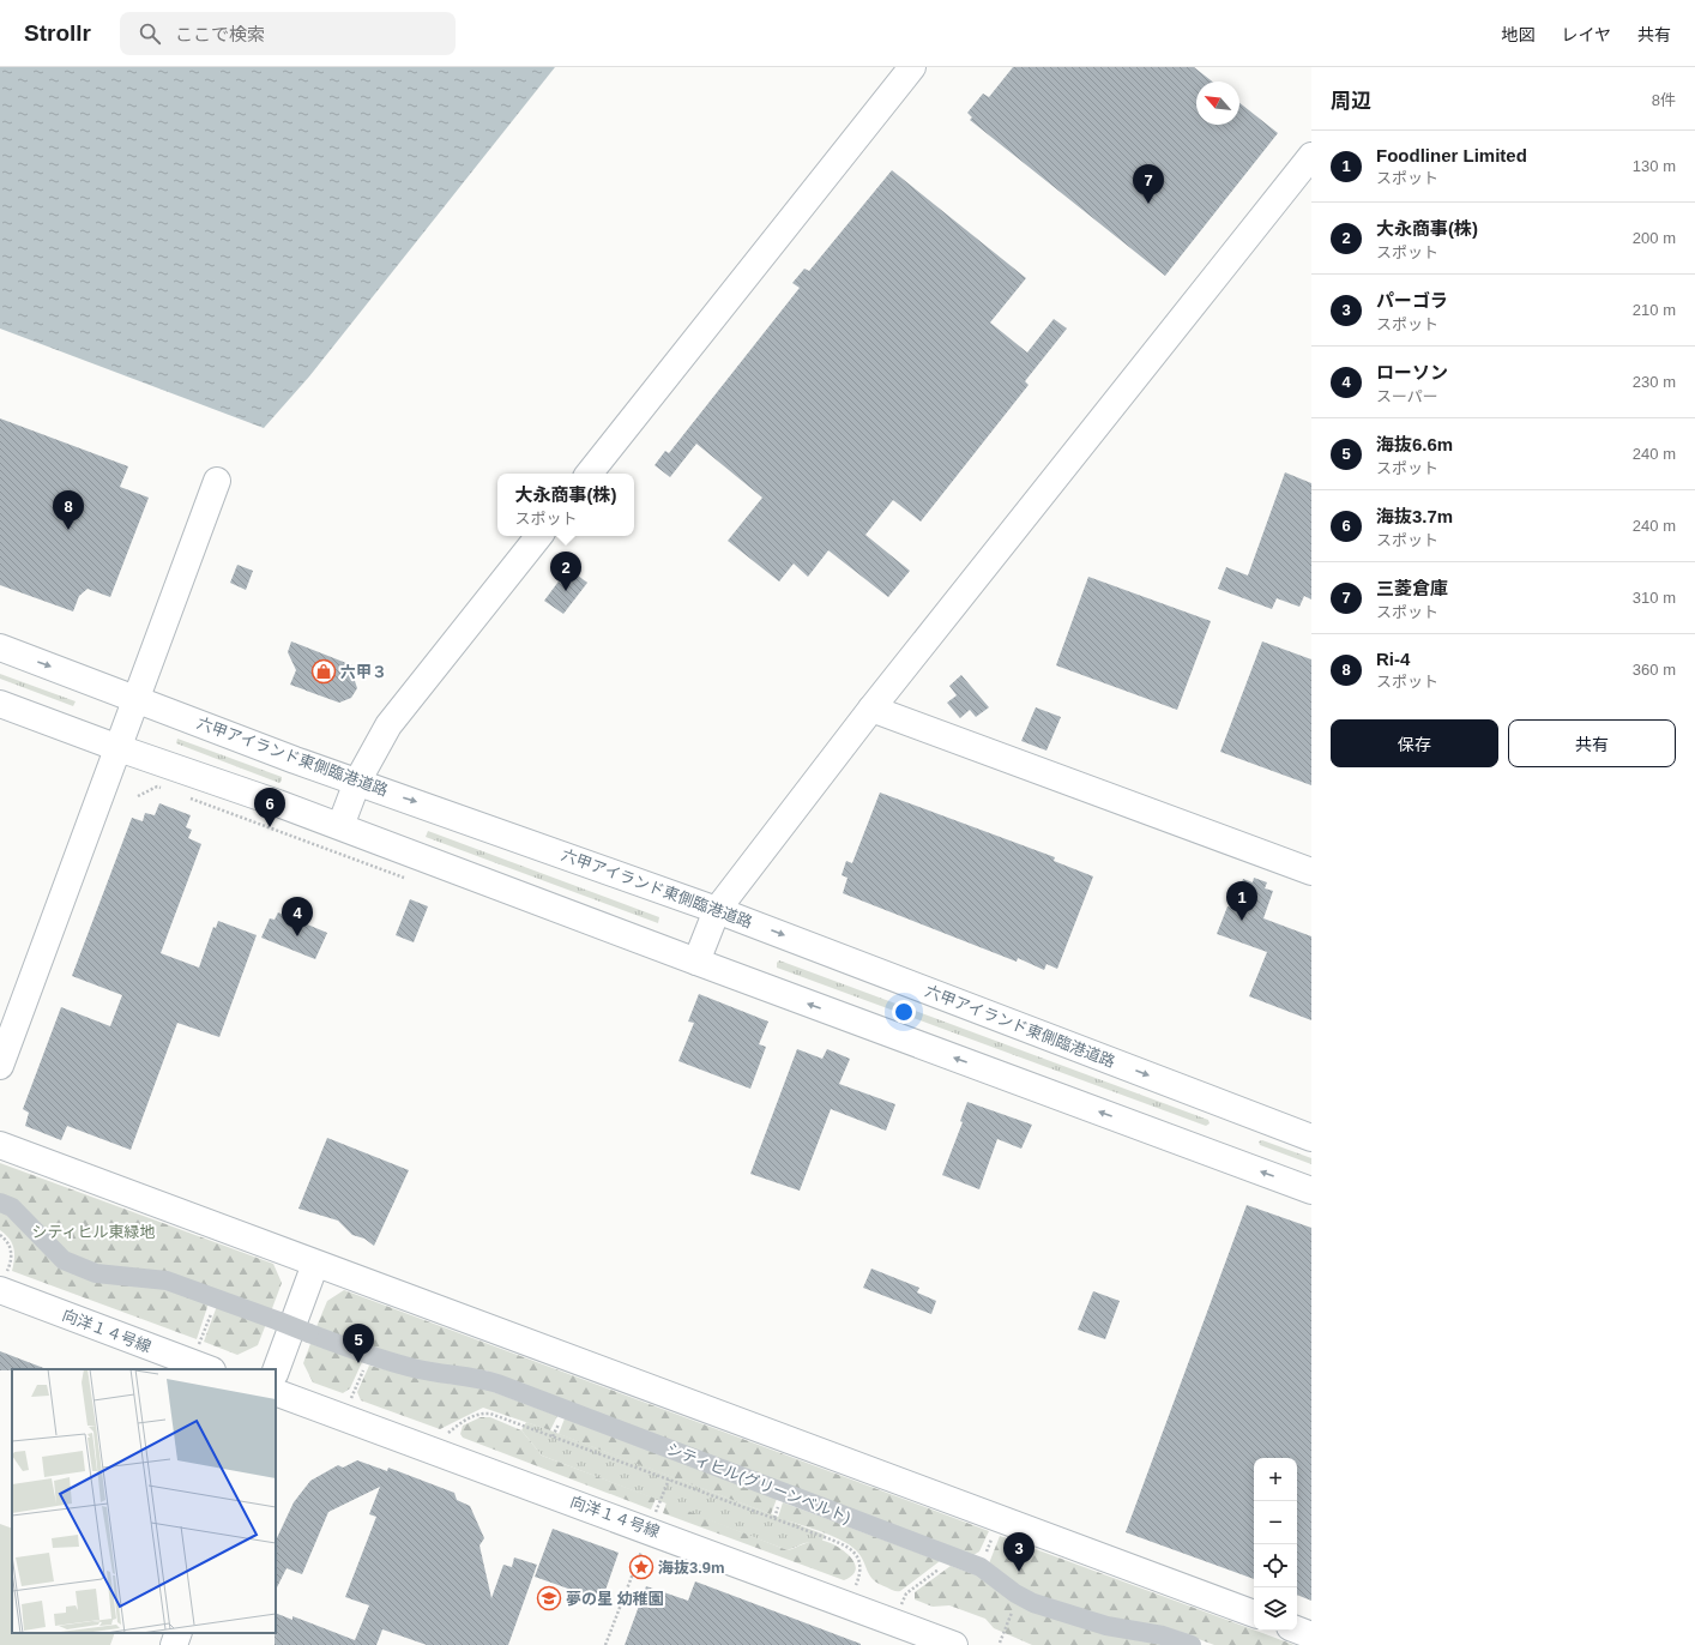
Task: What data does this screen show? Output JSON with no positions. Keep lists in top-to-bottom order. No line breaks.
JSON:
{"streets":{"street":["六甲アイランド東側臨港道路","向洋１４号線","シティヒル(グリーンベルト)"]},"parks":["シティヒル東緑地"],"places":{"shop":["六甲３"],"place":["海抜3.9m"],"school or university":["夢の星 幼稚園"]},"north":"top left","page":{"header":"Strollr","search":"ここで検索","nav":["地図","レイヤ","共有"],"heading":["周辺","8件"],"list":[{"mark":"1","name":"Foodliner Limited","note":"スポット","value":"130 m"},{"mark":"2","name":"大永商事(株)","note":"スポット","value":"200 m"},{"mark":"3","name":"パーゴラ","note":"スポット","value":"210 m"},{"mark":"4","name":"ローソン","note":"スーパー","value":"230 m"},{"mark":"5","name":"海抜6.6m","note":"スポット","value":"240 m"},{"mark":"6","name":"海抜3.7m","note":"スポット","value":"240 m"},{"mark":"7","name":"三菱倉庫","note":"スポット","value":"310 m"},{"mark":"8","name":"Ri-4","note":"スポット","value":"360 m"}],"pins":["7","8","2","6","1","4","5","3"],"popup":["大永商事(株)","スポット"],"buttons":["保存","共有"],"map_buttons":["+","−"]}}
